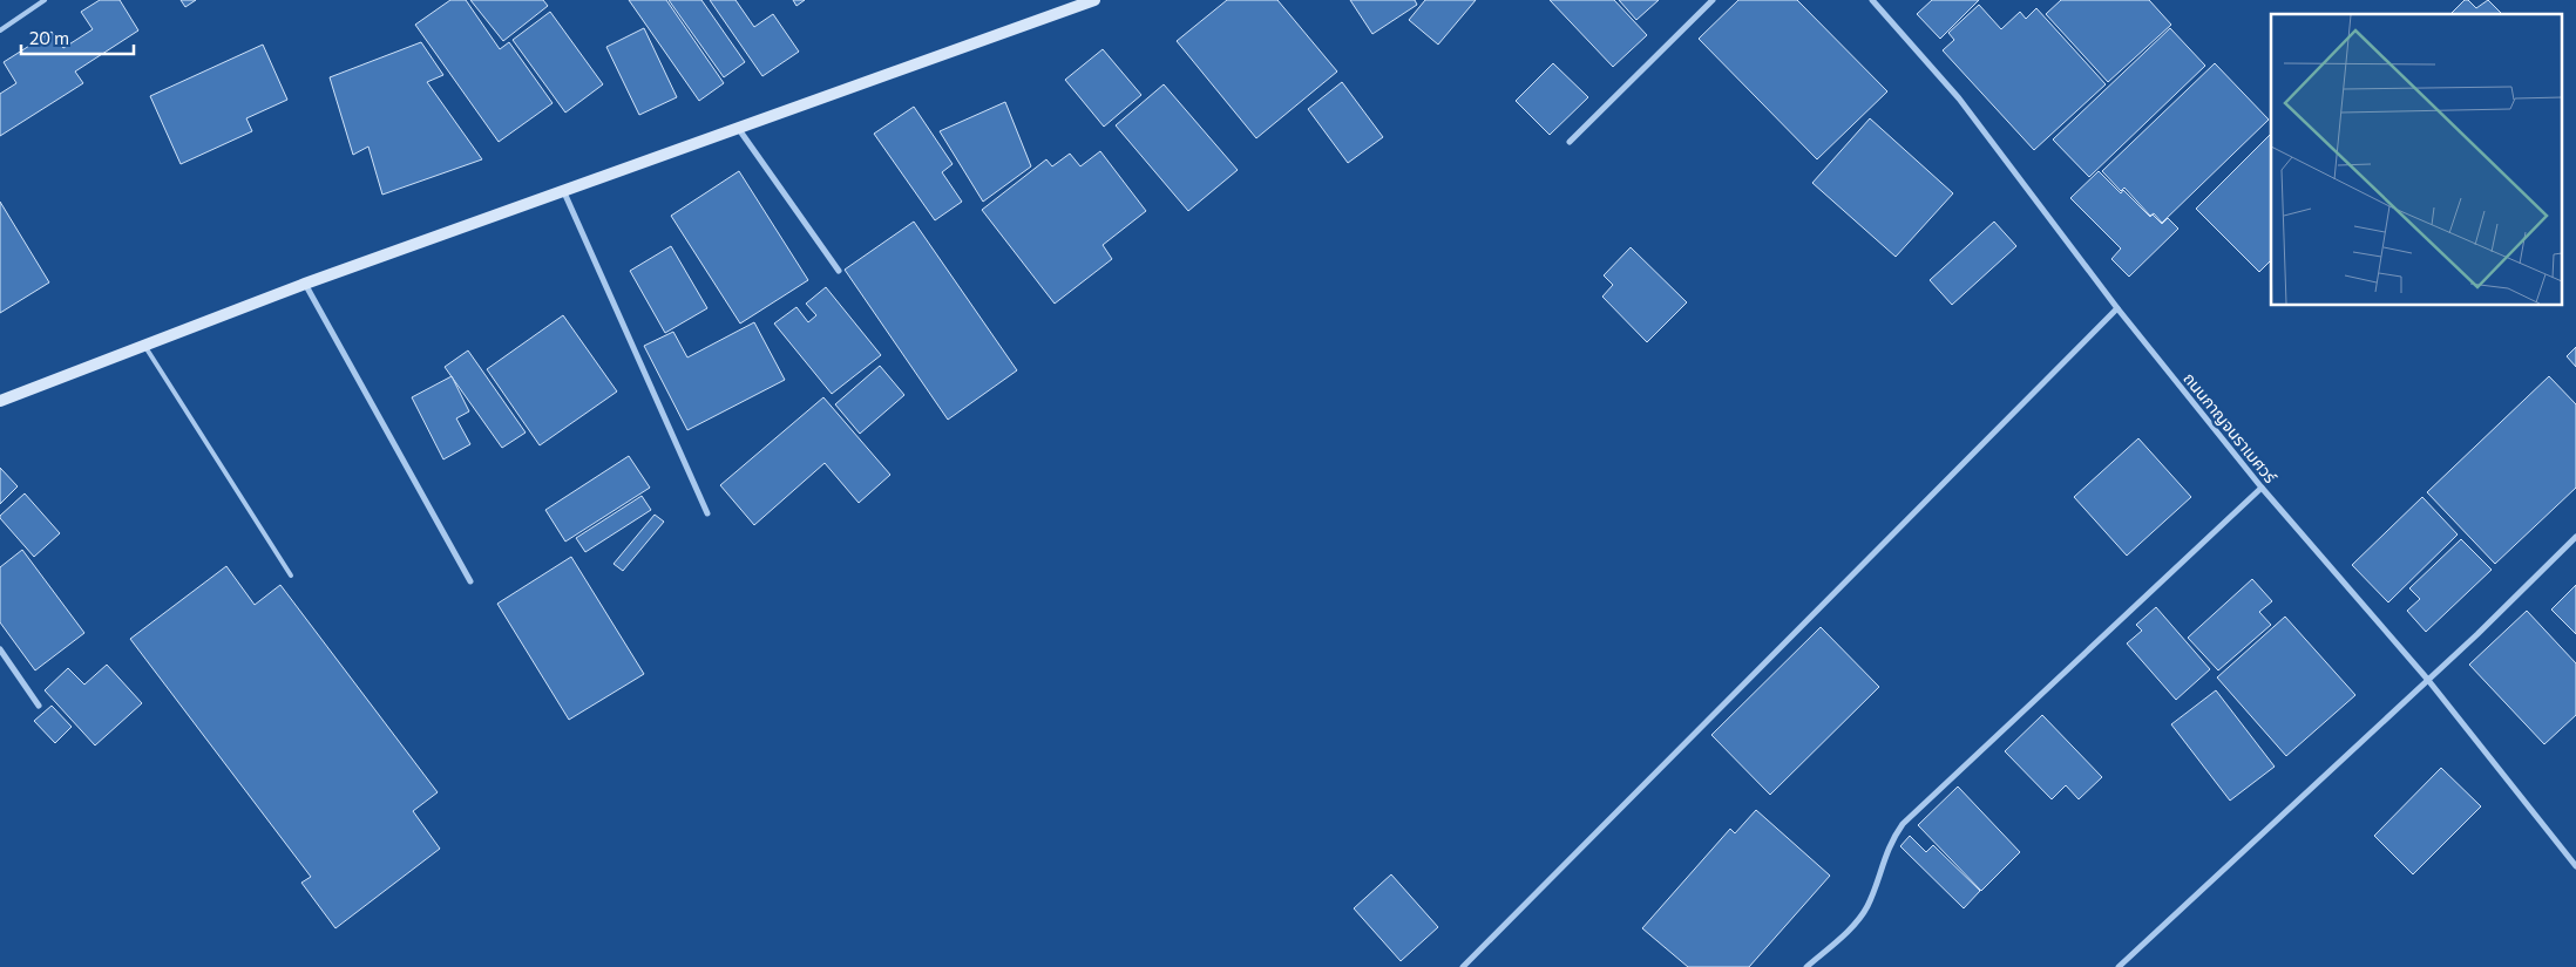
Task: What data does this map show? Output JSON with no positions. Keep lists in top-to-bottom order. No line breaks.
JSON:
{"streets":{"street":["ถนนกาญจนราเมศวร์"]},"scale_bar":"20 m"}
